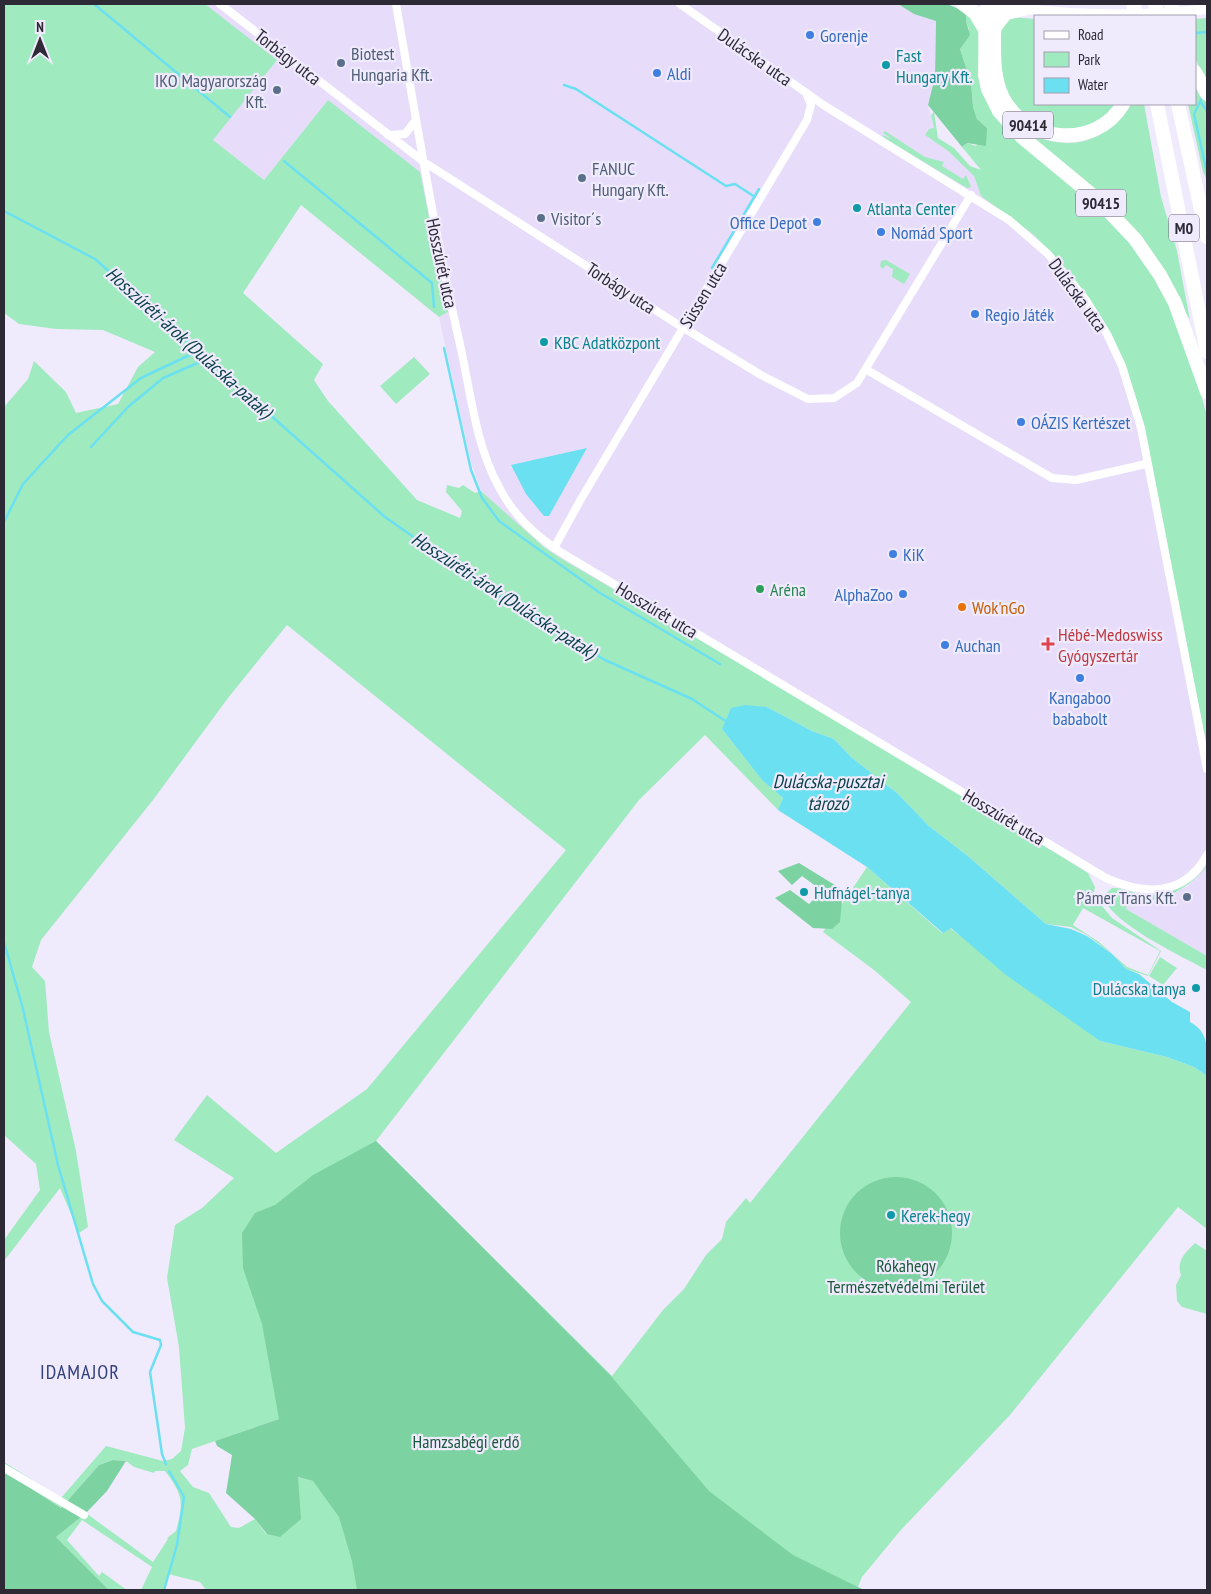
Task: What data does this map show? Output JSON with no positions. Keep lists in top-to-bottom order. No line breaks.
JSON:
{"streets":{"highway":["90414","90415","M0"],"street":["Torbágy utca","Dulácska utca","Hosszúrét utca","Süssen utca"]},"crossings":[["Torbágy utca","Dulácska utca"],["Torbágy utca","Hosszúrét utca"],["Torbágy utca","Süssen utca"],["Dulácska utca","Süssen utca"],["90414","90415"],["Hosszúrét utca","Süssen utca"]],"districts":["IDAMAJOR"],"water":["Hosszúréti-árok (Dulácska-patak)","Dulácska-pusztai tározó"],"parks":["Rókahegy Természetvédelmi Terület","Hamzsabégi erdő"],"places":{"other":["Gorenje","Biotest Hungaria Kft.","Fast Hungary Kft.","Aldi","IKO Magyarország Kft.","FANUC Hungary Kft.","Atlanta Center","Visitor´s","Office Depot","Nomád Sport","Regio Játék","KBC Adatközpont","OÁZIS Kertészet","KiK","Aréna","AlphaZoo","Wok'nGo","Auchan","Kangaboo bababolt","Hufnágel-tanya","Pámer Trans Kft.","Dulácska tanya","Kerek-hegy"],"health":["Hébé-Medoswiss Gyógyszertár"]},"legend":["Road","Park","Water"],"north":"top"}
